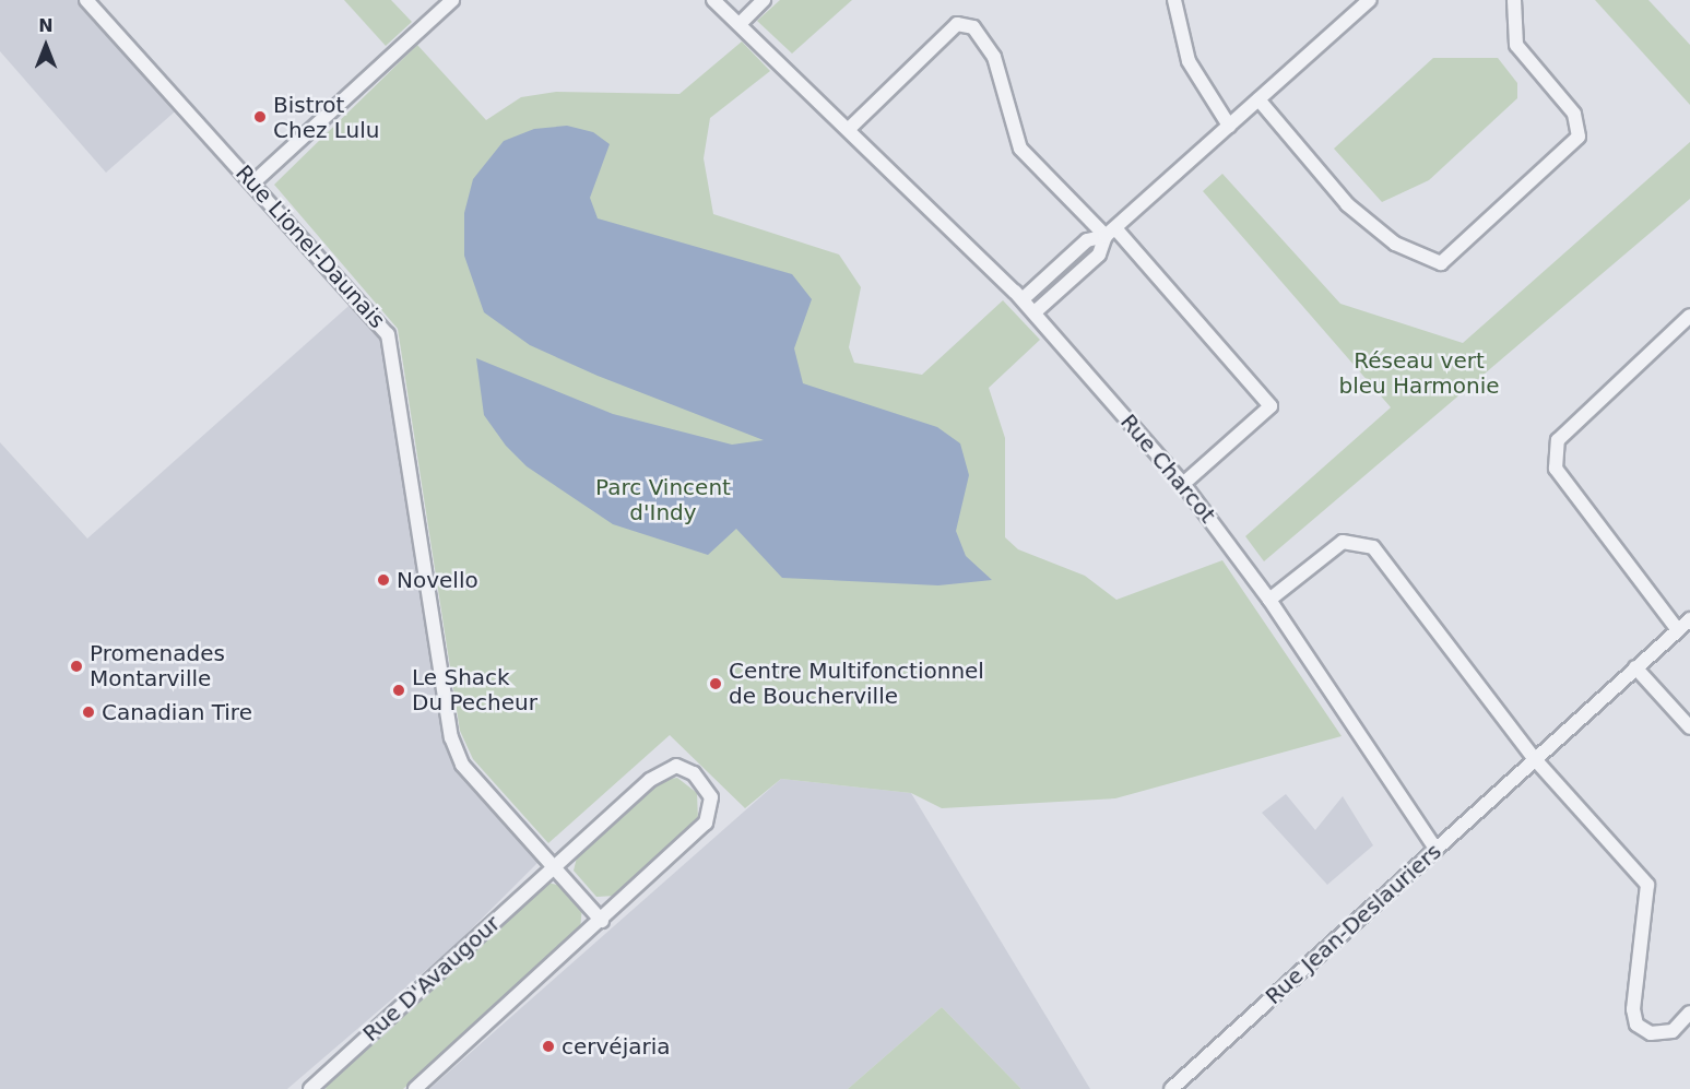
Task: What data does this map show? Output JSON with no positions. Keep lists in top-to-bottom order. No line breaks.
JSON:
{"streets":{"street":["Rue Lionel-Daunais","Rue Charcot","Rue Jean-Deslauriers","Rue D'Avaugour"]},"crossings":[["Rue Lionel-Daunais","Rue D'Avaugour"],["Rue Charcot","Rue Jean-Deslauriers"]],"parks":["Réseau vert bleu Harmonie","Parc Vincent d'Indy"],"places":["Bistrot Chez Lulu","Novello","Promenades Montarville","Centre Multifonctionnel de Boucherville","Le Shack Du Pecheur","Canadian Tire","cervéjaria"],"north":"top"}
